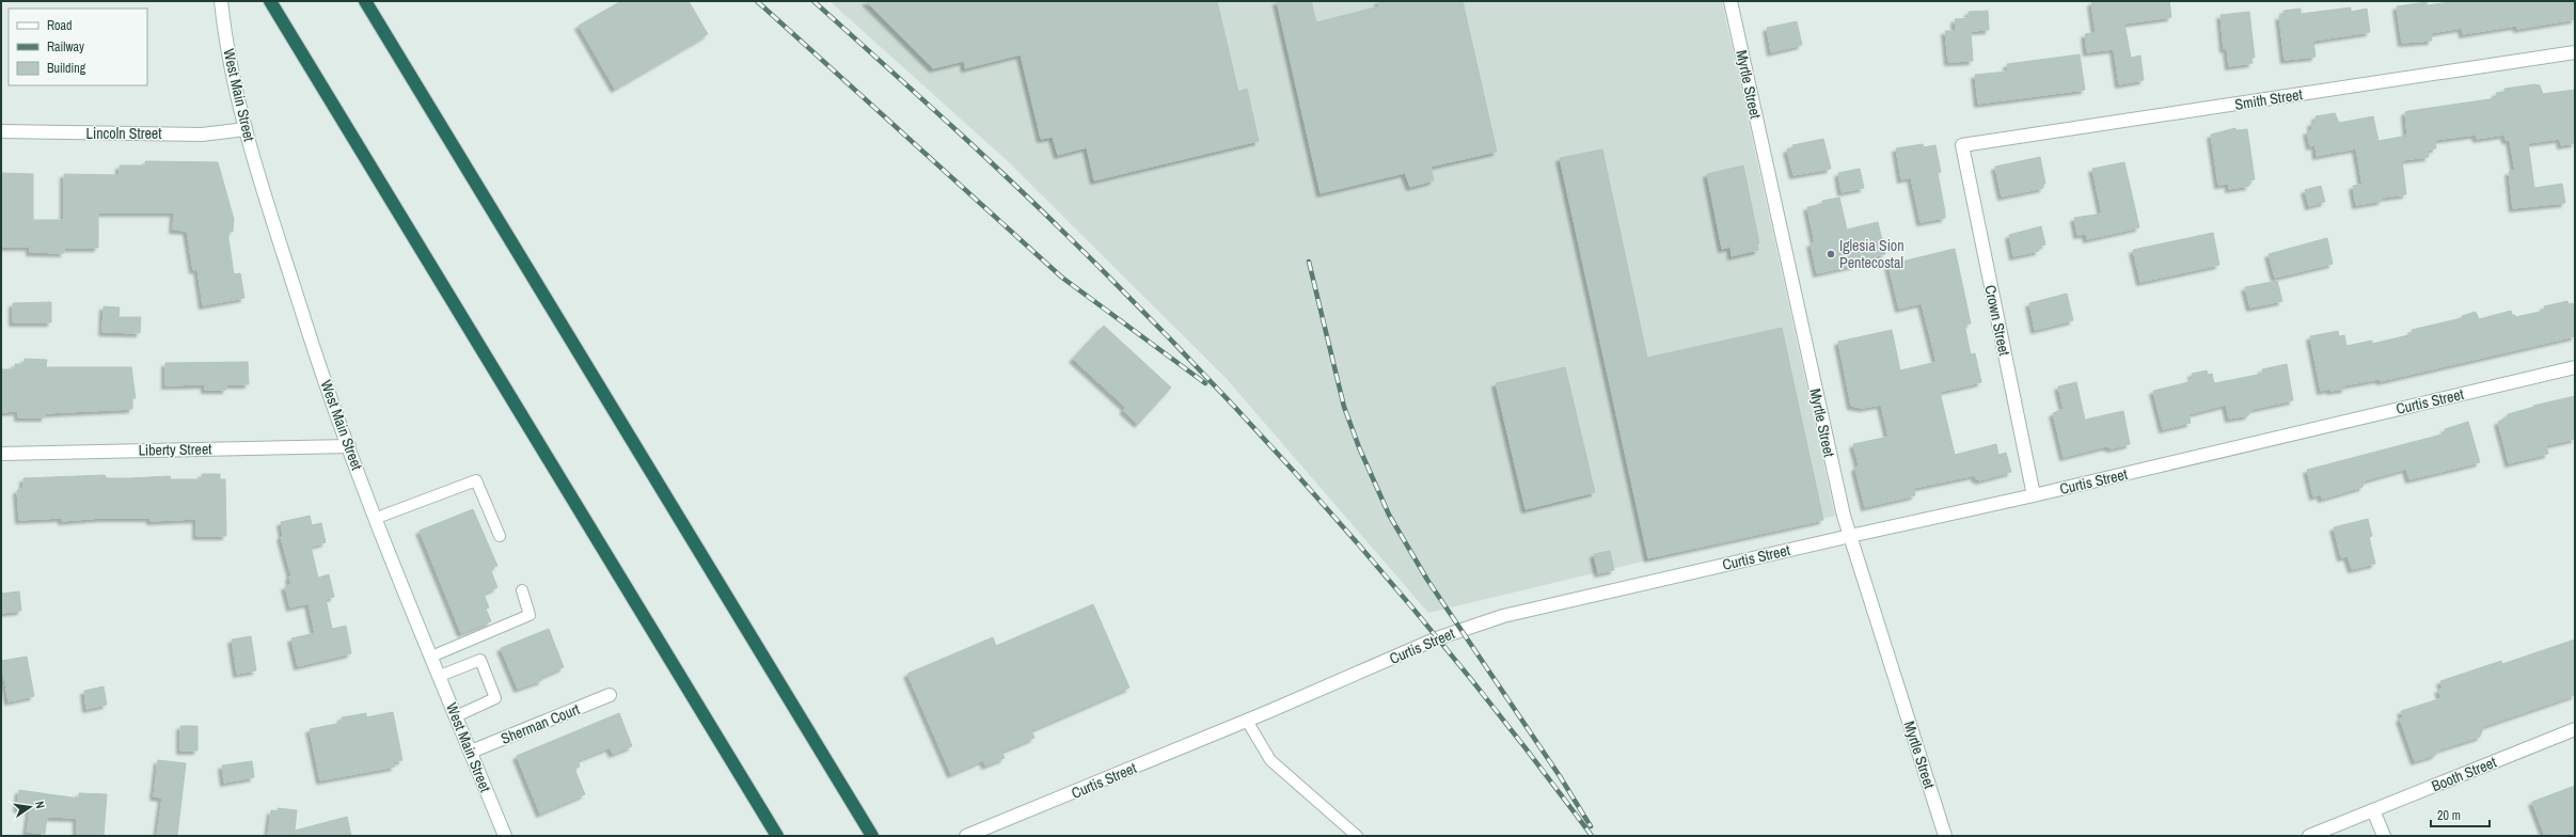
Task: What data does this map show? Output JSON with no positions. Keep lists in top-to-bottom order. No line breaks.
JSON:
{"streets":{"street":["Myrtle Street","West Main Street","Smith Street","Lincoln Street","Crown Street","Curtis Street","Liberty Street","Sherman Court","Booth Street"]},"crossings":[["Myrtle Street","Curtis Street"],["West Main Street","Lincoln Street"],["West Main Street","Liberty Street"],["West Main Street","Sherman Court"],["Smith Street","Crown Street"],["Crown Street","Curtis Street"]],"places":["Iglesia Sion Pentecostal"],"legend":["Road","Railway","Building"],"scale_bar":"20 m","north":"right"}
